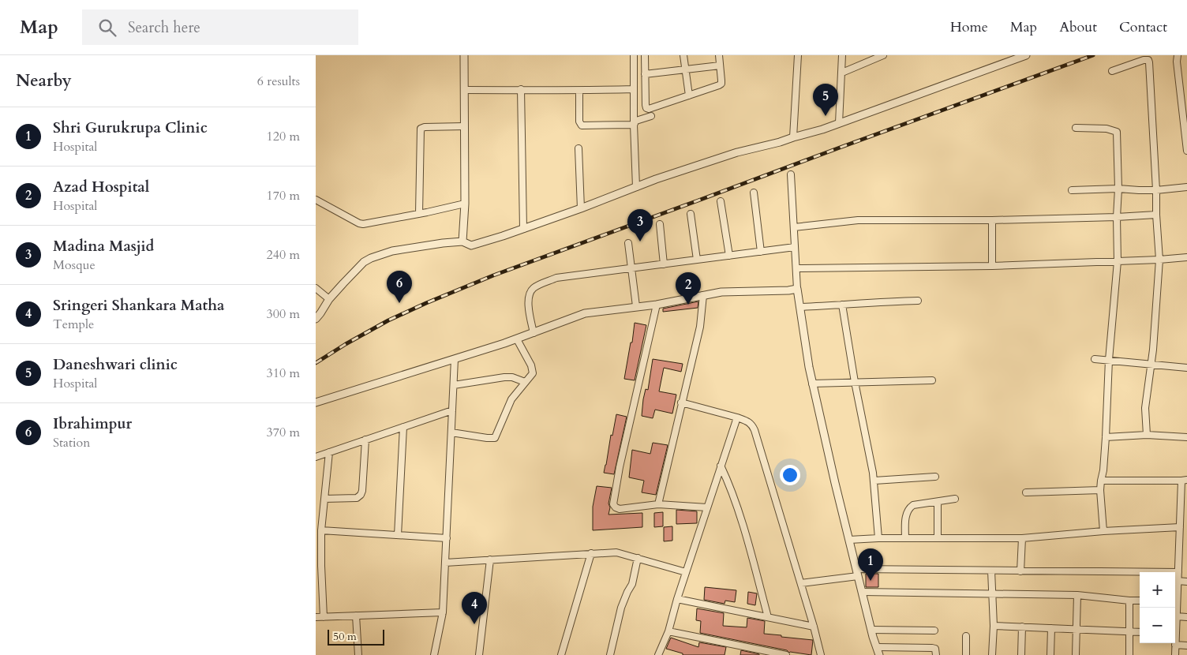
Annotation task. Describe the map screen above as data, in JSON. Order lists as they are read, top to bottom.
{
  "scale_bar": "50 m",
  "page": {
    "header": "Map",
    "search": "Search here",
    "nav": [
      "Home",
      "Map",
      "About",
      "Contact"
    ],
    "heading": ["Nearby", "6 results"],
    "pins": [
      "5",
      "3",
      "6",
      "2",
      "1",
      "4"
    ],
    "list": [
      {
        "mark": "1",
        "name": "Shri Gurukrupa Clinic",
        "note": "Hospital",
        "value": "120 m"
      },
      {
        "mark": "2",
        "name": "Azad Hospital",
        "note": "Hospital",
        "value": "170 m"
      },
      {
        "mark": "3",
        "name": "Madina Masjid",
        "note": "Mosque",
        "value": "240 m"
      },
      {
        "mark": "4",
        "name": "Sringeri Shankara Matha",
        "note": "Temple",
        "value": "300 m"
      },
      {
        "mark": "5",
        "name": "Daneshwari clinic",
        "note": "Hospital",
        "value": "310 m"
      },
      {
        "mark": "6",
        "name": "Ibrahimpur",
        "note": "Station",
        "value": "370 m"
      }
    ],
    "map_buttons": ["+", "−"],
    "scale": "50 m"
  }
}
